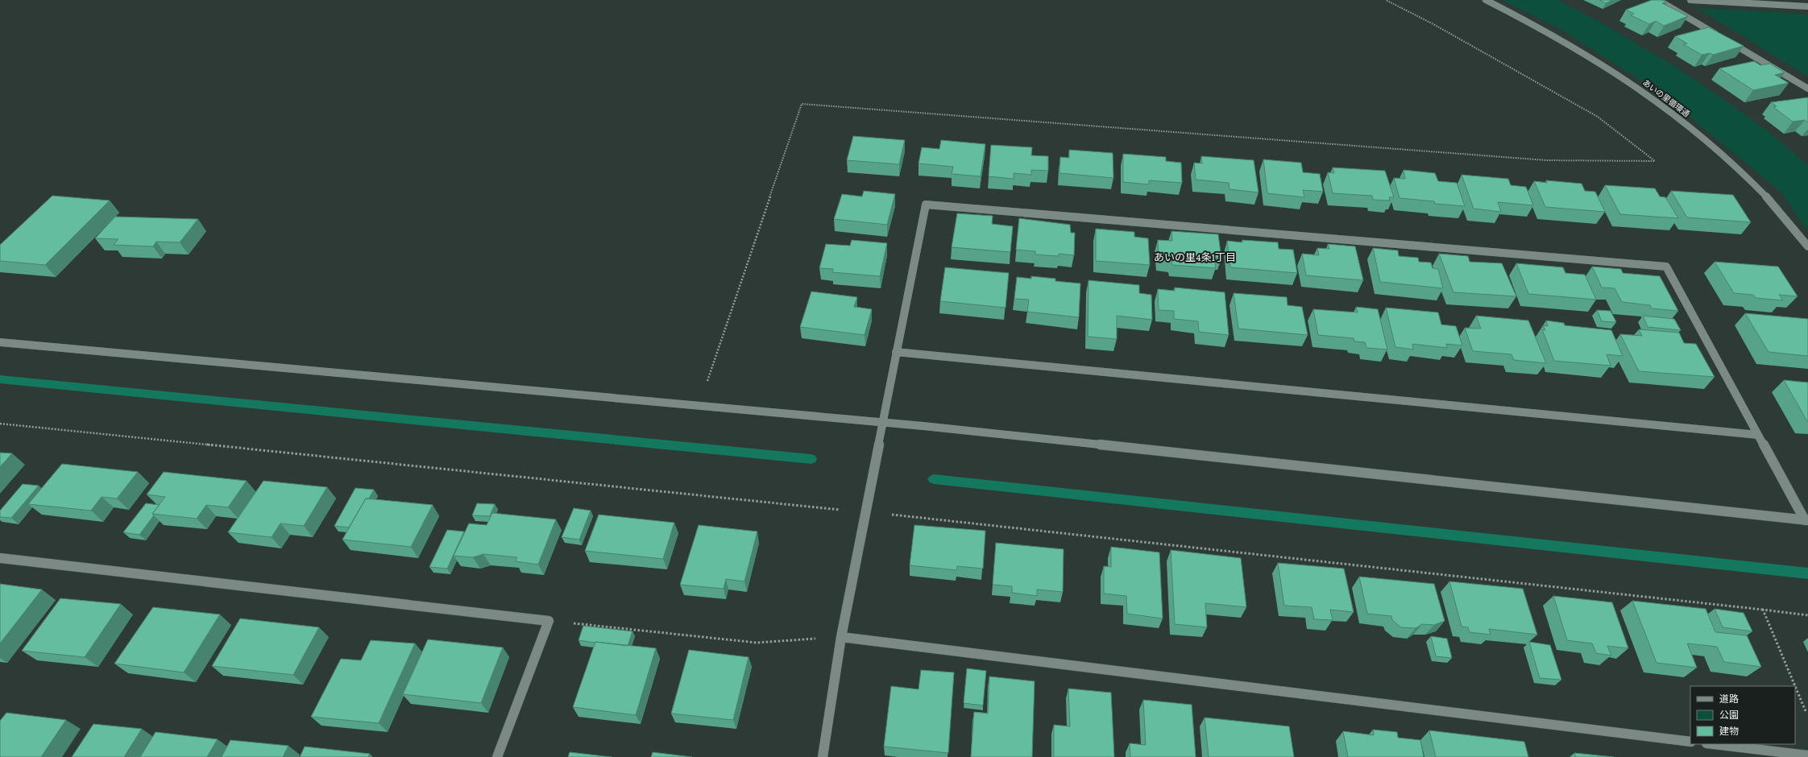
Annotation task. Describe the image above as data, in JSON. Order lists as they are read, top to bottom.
{
  "streets": {
    "street": ["あいの里循環通"]
  },
  "districts": ["あいの里4条1丁目"],
  "legend": ["道路", "公園", "建物"]
}
